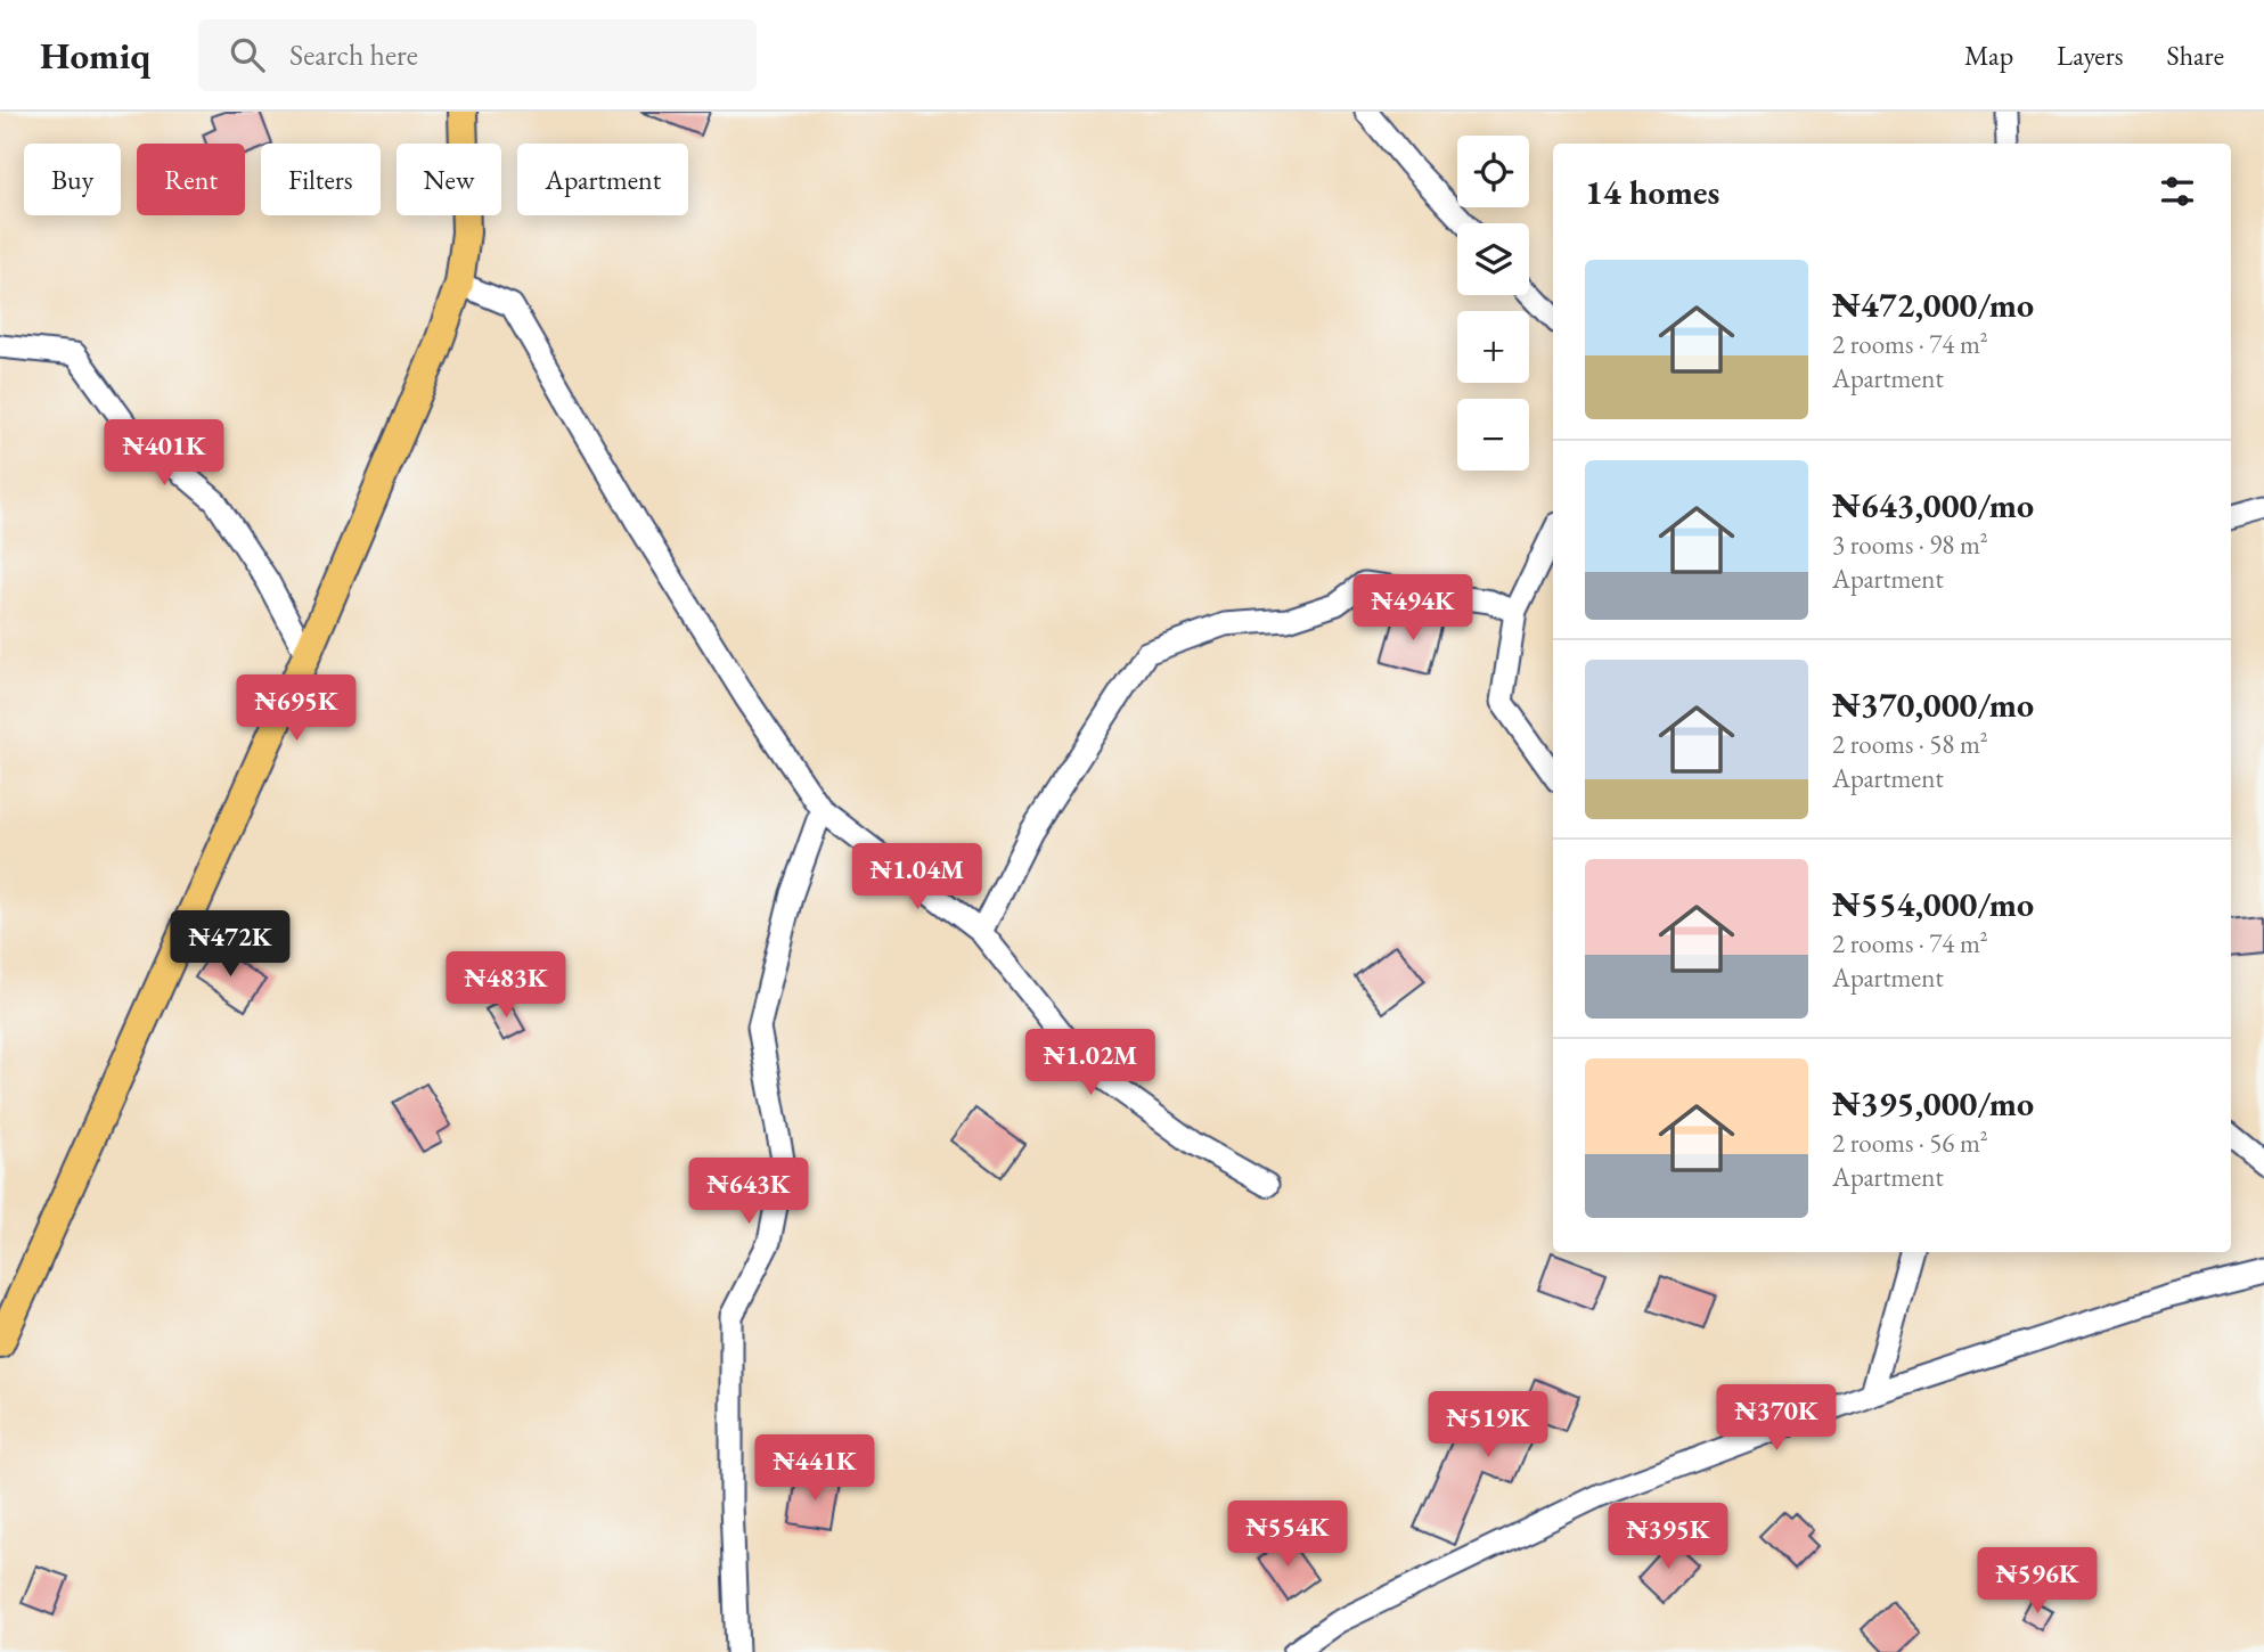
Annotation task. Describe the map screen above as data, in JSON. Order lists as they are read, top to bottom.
{
  "page": {
    "header": "Homiq",
    "search": "Search here",
    "nav": ["Map", "Layers", "Share"],
    "map_buttons": ["+", "−"],
    "chip": [
      "Buy",
      "Rent",
      "Filters",
      "New",
      "Apartment"
    ],
    "heading": "14 homes",
    "list": [
      {
        "name": "₦472,000/mo",
        "note": "2 rooms · 74 m² · Apartment"
      },
      {
        "name": "₦643,000/mo",
        "note": "3 rooms · 98 m² · Apartment"
      },
      {
        "name": "₦370,000/mo",
        "note": "2 rooms · 58 m² · Apartment"
      },
      {
        "name": "₦554,000/mo",
        "note": "2 rooms · 74 m² · Apartment"
      },
      {
        "name": "₦395,000/mo",
        "note": "2 rooms · 56 m² · Apartment"
      }
    ],
    "price": [
      "₦401K",
      "₦494K",
      "₦695K",
      "₦1.04M",
      "₦472K",
      "₦483K",
      "₦1.02M",
      "₦643K",
      "₦370K",
      "₦519K",
      "₦441K",
      "₦554K",
      "₦395K",
      "₦596K"
    ]
  }
}
